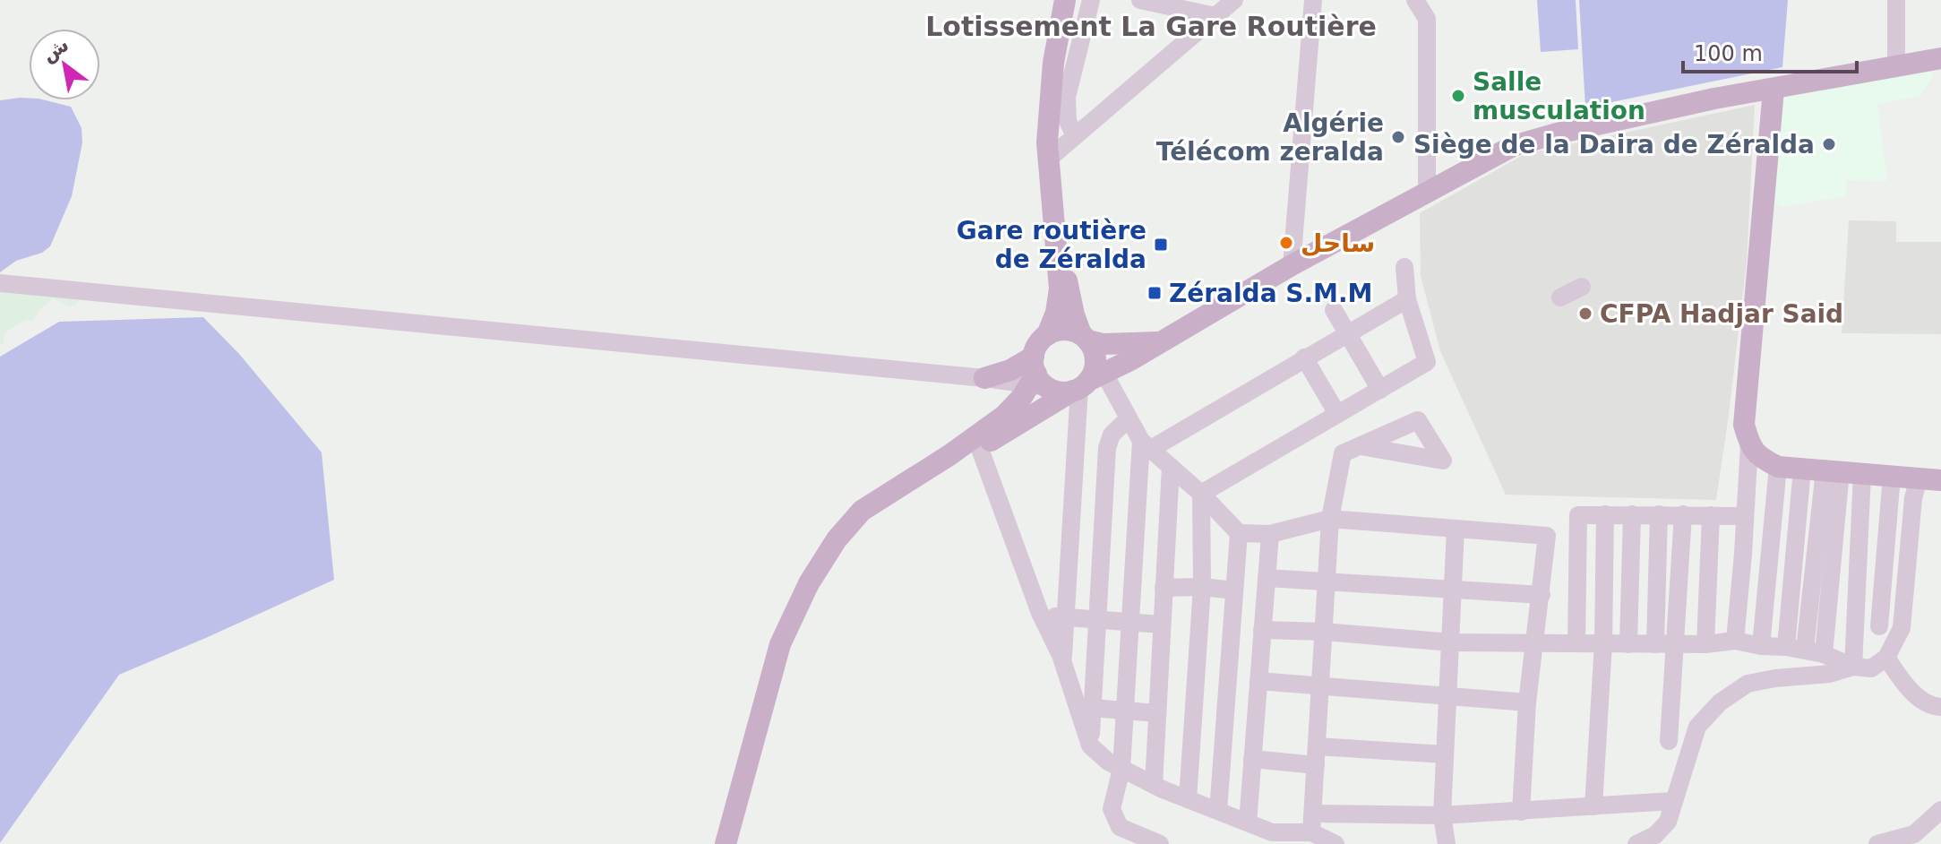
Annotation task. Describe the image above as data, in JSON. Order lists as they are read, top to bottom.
{
  "districts": ["Lotissement La Gare Routière"],
  "places": {
    "other": [
      "Salle musculation",
      "Algérie Télécom zeralda",
      "Siège de la Daira de Zéralda",
      "ساحل",
      "CFPA Hadjar Said"
    ],
    "transit": ["Gare routière de Zéralda", "Zéralda S.M.M"]
  },
  "scale_bar": "100 m",
  "north": "top left"
}
